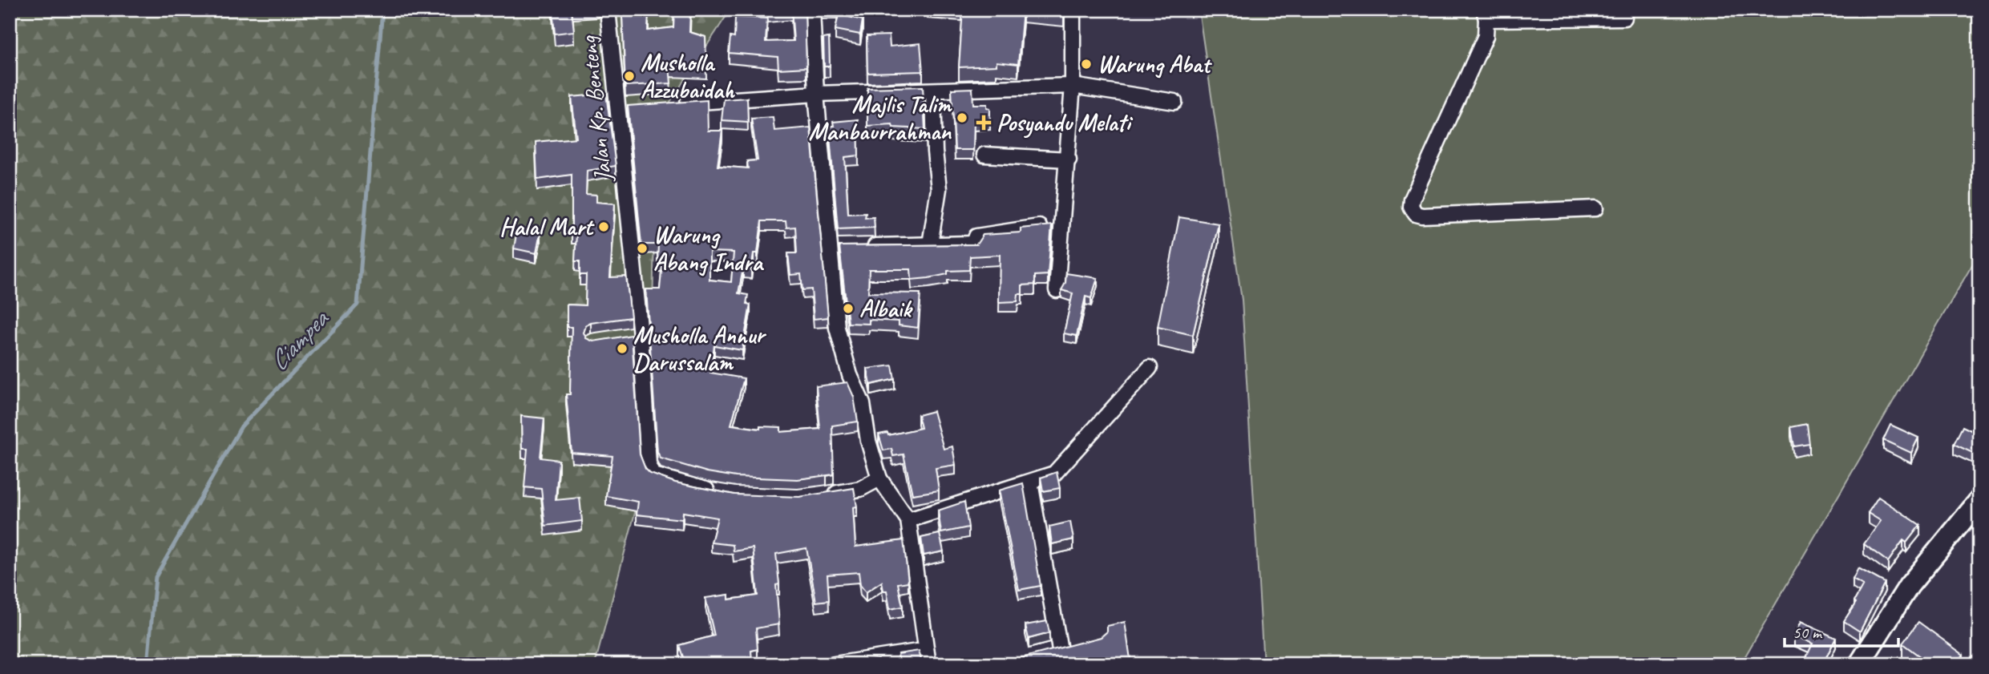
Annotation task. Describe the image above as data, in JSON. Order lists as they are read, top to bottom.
{
  "streets": {
    "street": ["Jalan Kp. Benteng"]
  },
  "water": ["Ciampea"],
  "places": {
    "other": [
      "Warung Abat",
      "Musholla Azzubaidah",
      "Majlis Talim Manbaurrahman",
      "Halal Mart",
      "Warung Abang Indra",
      "Albaik",
      "Musholla Annur Darussalam"
    ],
    "health": ["Posyandu Melati"]
  },
  "scale_bar": "50 m"
}
